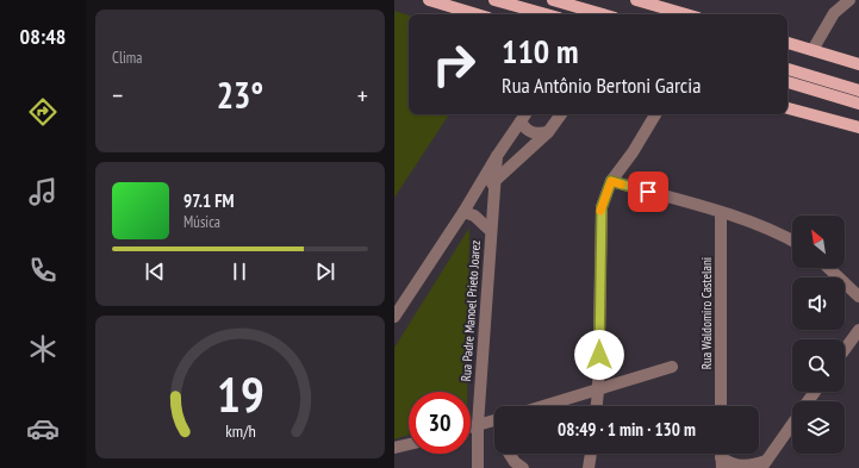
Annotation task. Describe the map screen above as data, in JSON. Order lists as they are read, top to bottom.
{
  "streets": {
    "street": ["Rua Padre Manoel Prieto Joarez", "Rua Waldomiro Castelani"]
  },
  "north": "top left",
  "page": {
    "tabs": "08:48",
    "tile": "Clima",
    "turn": ["110 m", "Rua Antônio Bertoni Garcia"],
    "heat": ["−", "23°", "+"],
    "song": ["97.1 FM", "Música"],
    "limit": "30",
    "trip": "08:49 · 1 min · 130 m",
    "gauge": ["19", "km/h"]
  }
}
